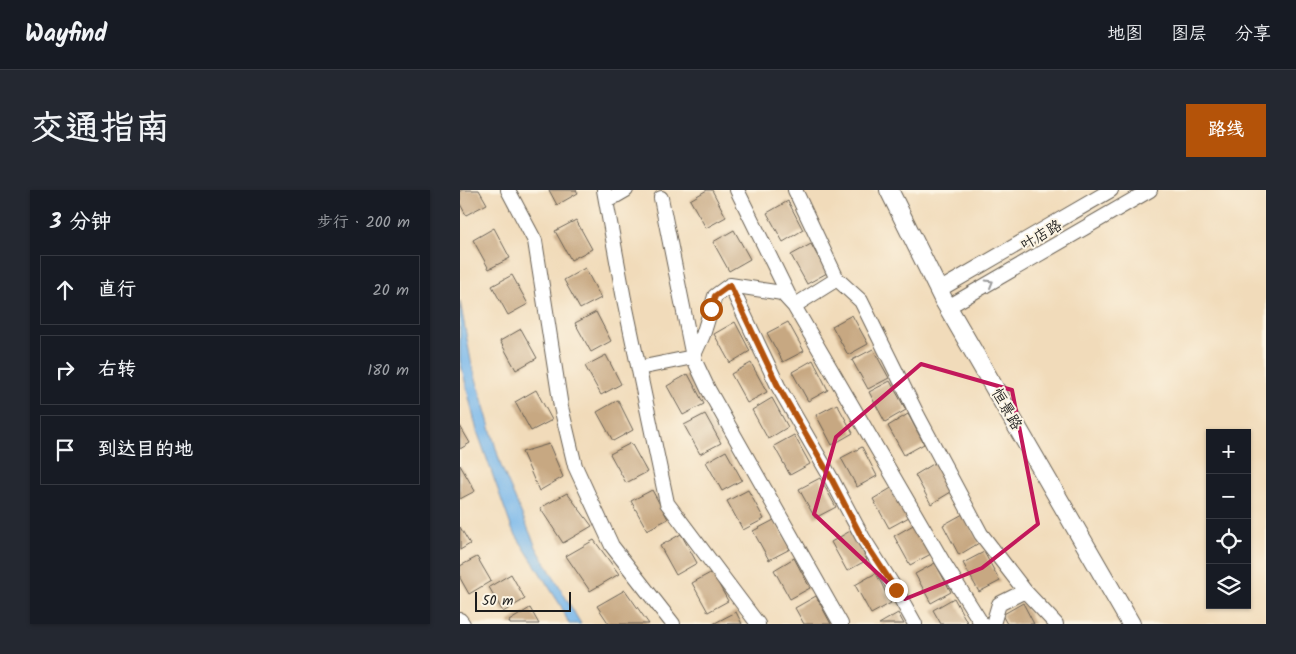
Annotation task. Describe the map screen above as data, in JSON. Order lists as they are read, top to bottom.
{
  "streets": {
    "street": ["叶店路", "恒景路"]
  },
  "crossings": [
    ["叶店路", "恒景路"]
  ],
  "scale_bar": "50 m",
  "page": {
    "header": "Wayfind",
    "nav": ["地图", "图层", "分享"],
    "title": "交通指南",
    "buttons": "路线",
    "heading": ["3 分钟", "步行 · 200 m"],
    "list": [
      ["直行", "20 m"],
      ["右转", "180 m"],
      "到达目的地"
    ],
    "map_buttons": ["+", "−"],
    "scale": "50 m"
  }
}
